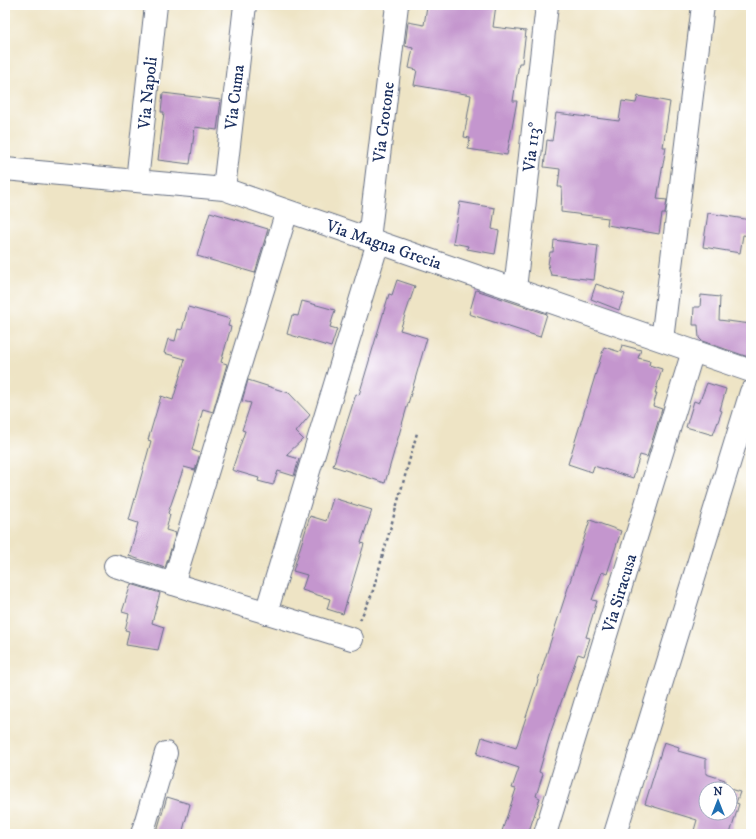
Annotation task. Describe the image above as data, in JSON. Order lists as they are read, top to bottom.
{
  "streets": {
    "street": [
      "Via Napoli",
      "Via Cuma",
      "Via Crotone",
      "Via 113°",
      "Via Magna Grecia",
      "Via Siracusa"
    ]
  },
  "crossings": [
    ["Via Napoli", "Via Magna Grecia"],
    ["Via Cuma", "Via Magna Grecia"],
    ["Via Crotone", "Via Magna Grecia"],
    ["Via 113°", "Via Magna Grecia"],
    ["Via Magna Grecia", "Via Siracusa"]
  ],
  "north": "top"
}
